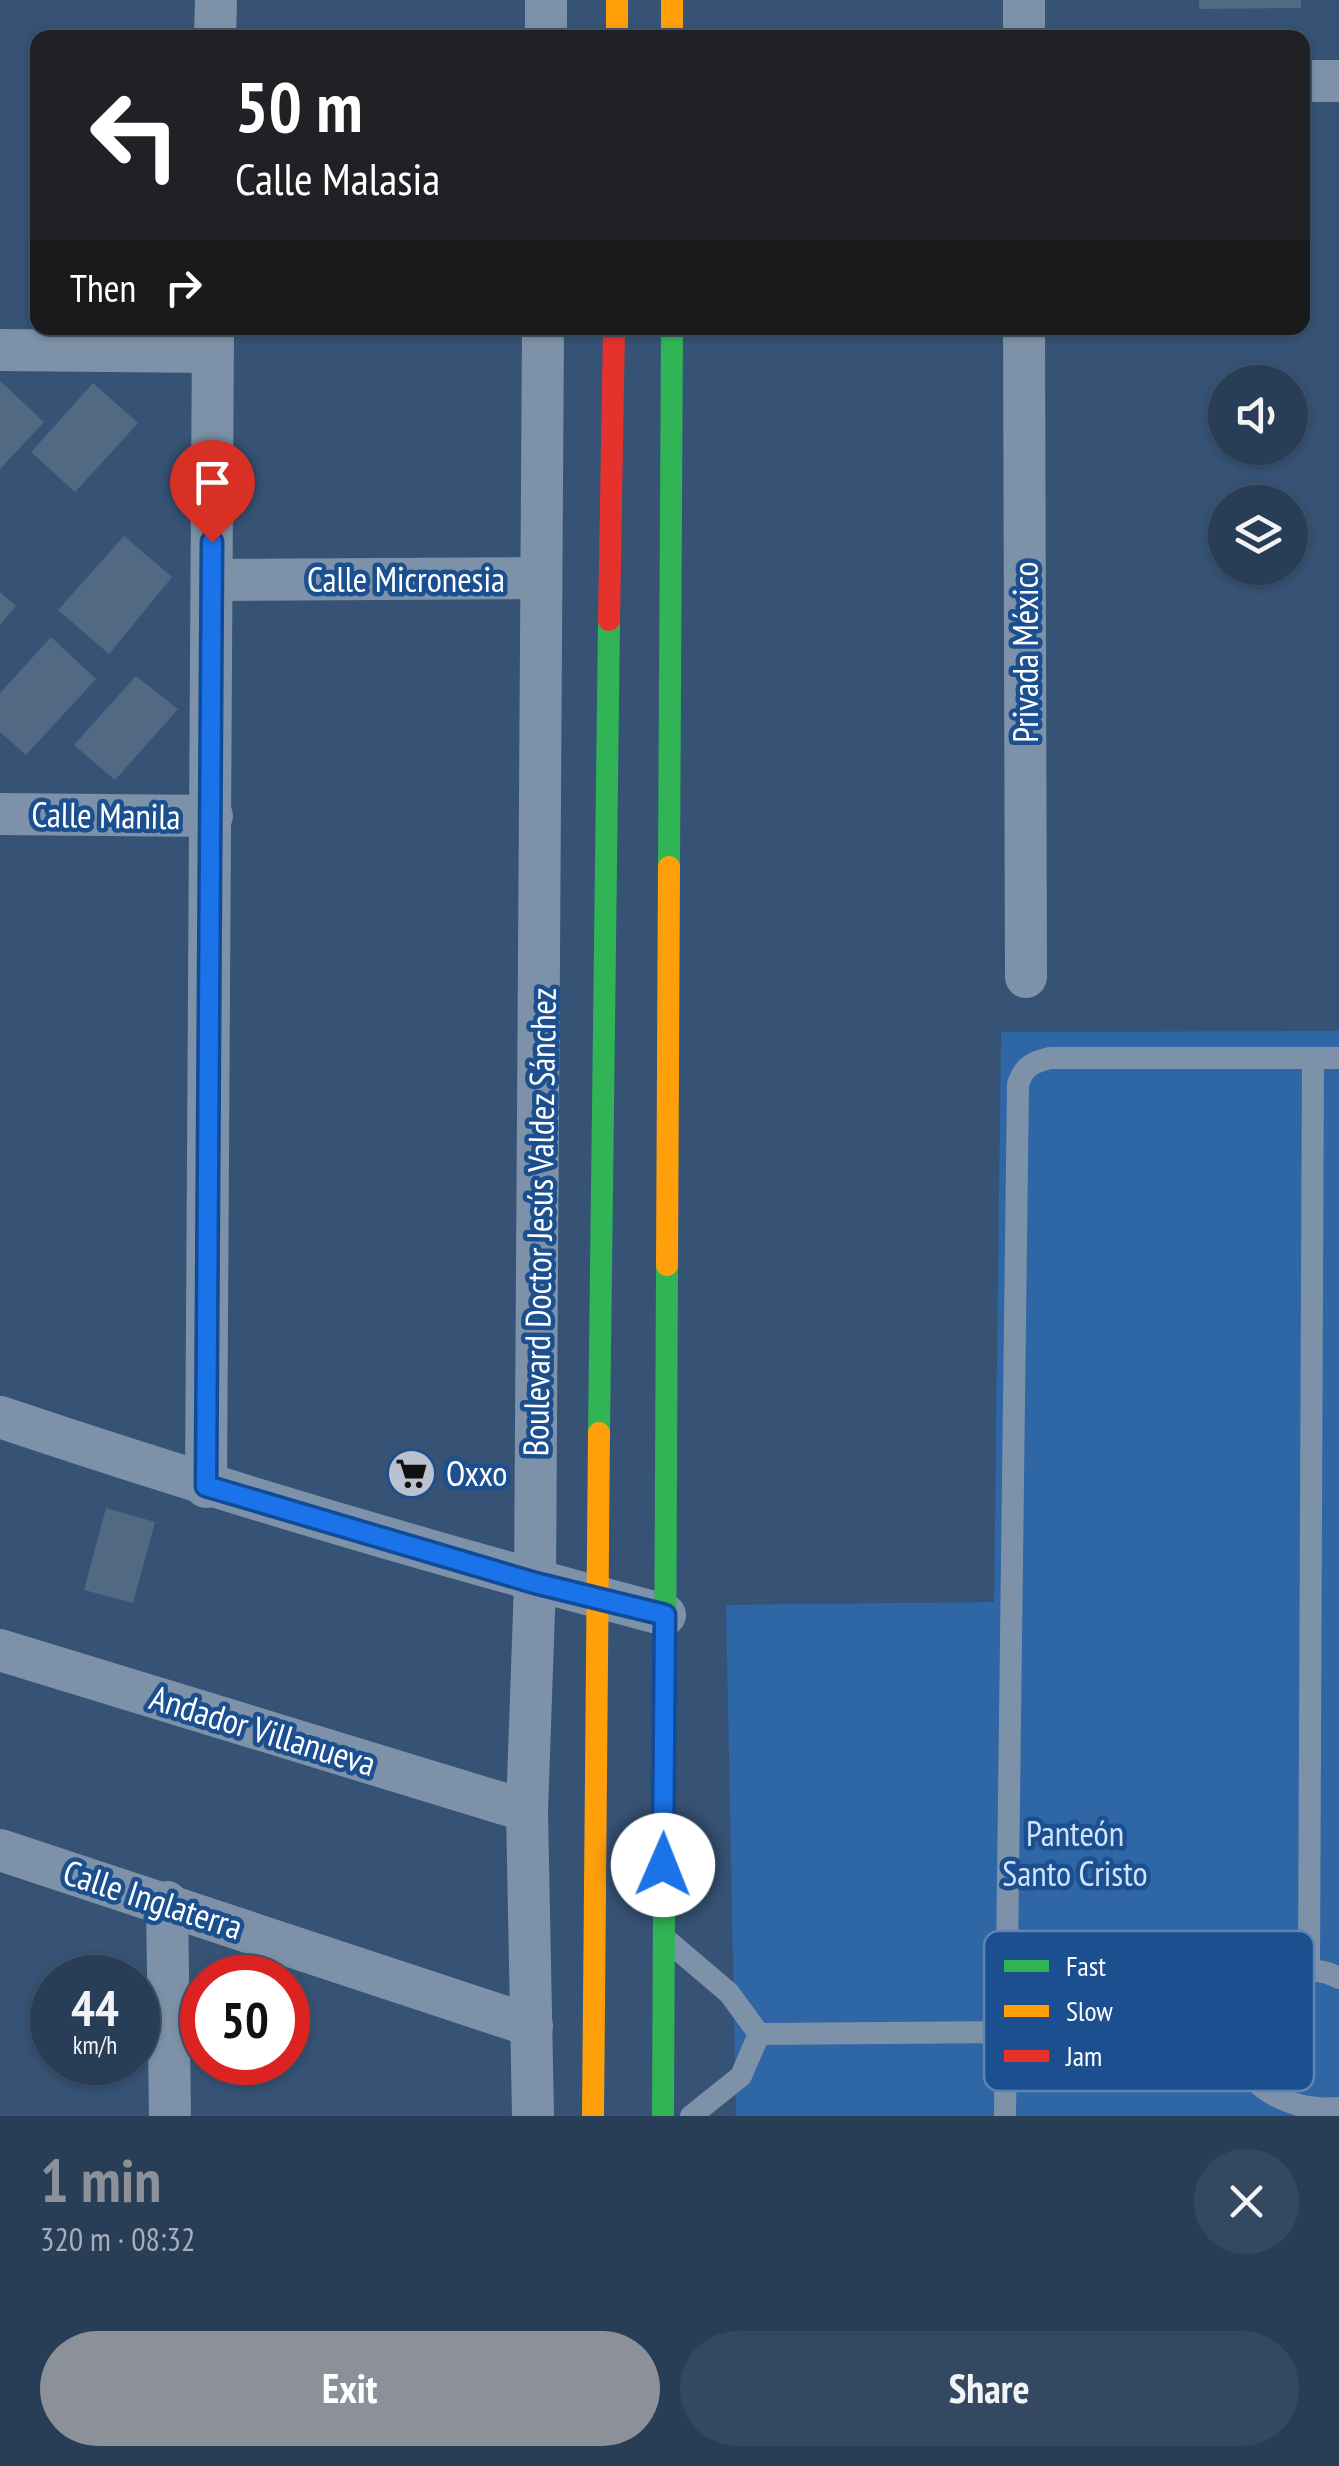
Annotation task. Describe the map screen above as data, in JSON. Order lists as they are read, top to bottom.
{
  "streets": {
    "main road": ["Boulevard Doctor Jesús Valdez Sánchez"],
    "street": [
      "Calle Micronesia",
      "Privada México",
      "Calle Manila",
      "Andador Villanueva",
      "Calle Inglaterra"
    ]
  },
  "crossings": [
    ["Calle Micronesia", "Boulevard Doctor Jesús Valdez Sánchez"],
    ["Boulevard Doctor Jesús Valdez Sánchez", "Andador Villanueva"],
    ["Boulevard Doctor Jesús Valdez Sánchez", "Calle Inglaterra"]
  ],
  "parks": ["Panteón Santo Cristo"],
  "places": {
    "supermarket": ["Oxxo"]
  },
  "legend": ["Fast", "Slow", "Jam"],
  "page": {
    "turn": ["50 m", "Calle Malasia"],
    "then": "Then",
    "speed": "44 km/h",
    "limit": "50",
    "heading": ["1 min", "320 m · 08:32"],
    "buttons": ["Exit", "Share"]
  }
}
